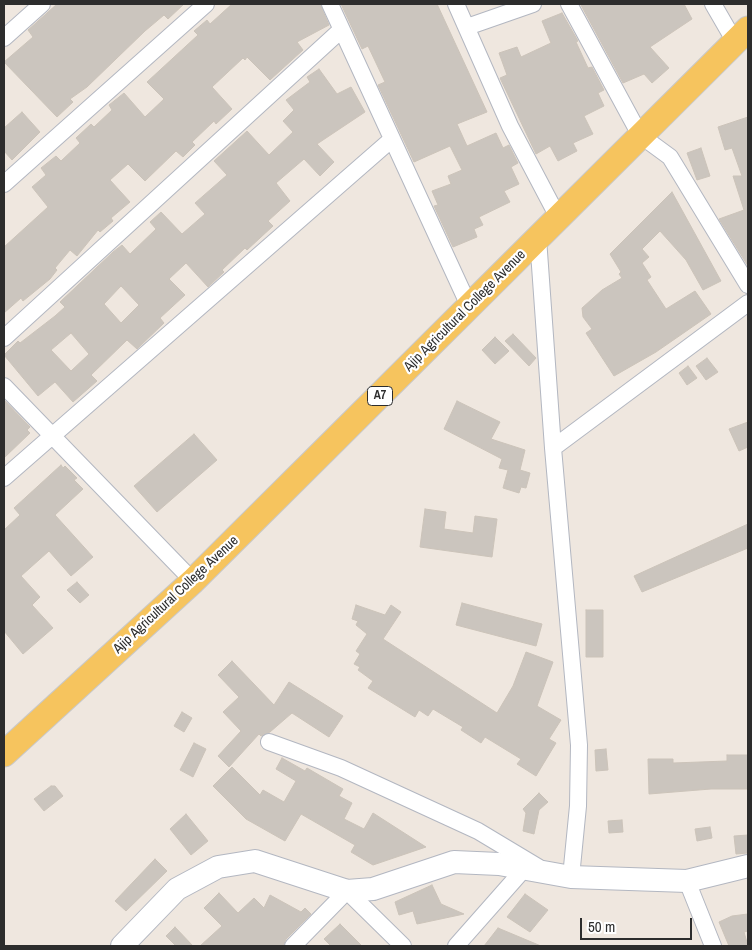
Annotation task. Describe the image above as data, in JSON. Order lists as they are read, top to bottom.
{
  "streets": {
    "main road": ["Ajip Agricultural College Avenue", "A7"]
  },
  "scale_bar": "50 m"
}
